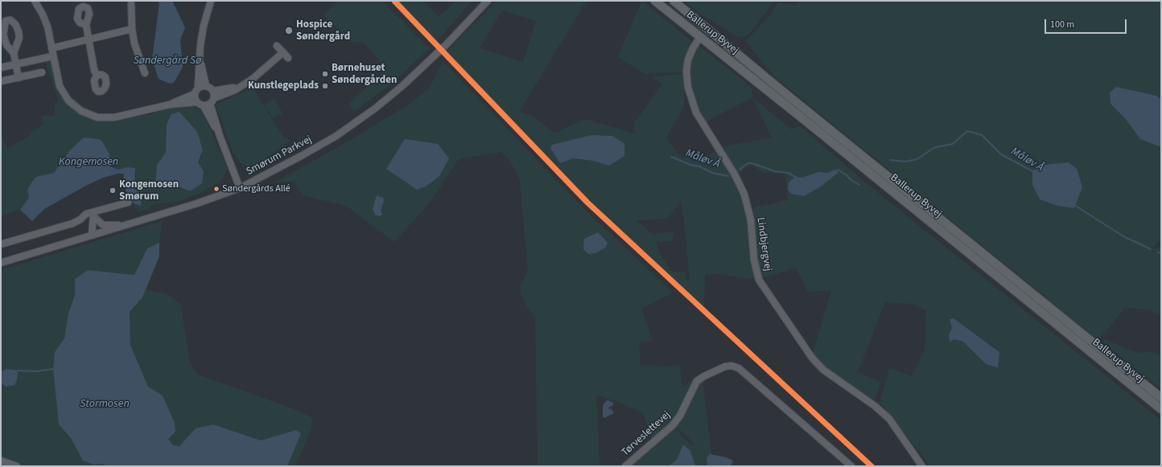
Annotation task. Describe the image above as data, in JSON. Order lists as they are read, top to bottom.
{
  "streets": {
    "main road": ["Ballerup Byvej"],
    "street": ["Smørum Parkvej", "Lindbjergvej", "Tørveslettevej"]
  },
  "crossings": [
    ["Ballerup Byvej", "Lindbjergvej"]
  ],
  "water": [
    "Søndergård Sø",
    "Måløv Å",
    "Kongemosen",
    "Stormosen"
  ],
  "places": [
    "Hospice Søndergård",
    "Børnehuset Søndergården",
    "Kunstlegeplads",
    "Søndergårds Allé",
    "Kongemosen Smørum"
  ],
  "scale_bar": "100 m"
}
